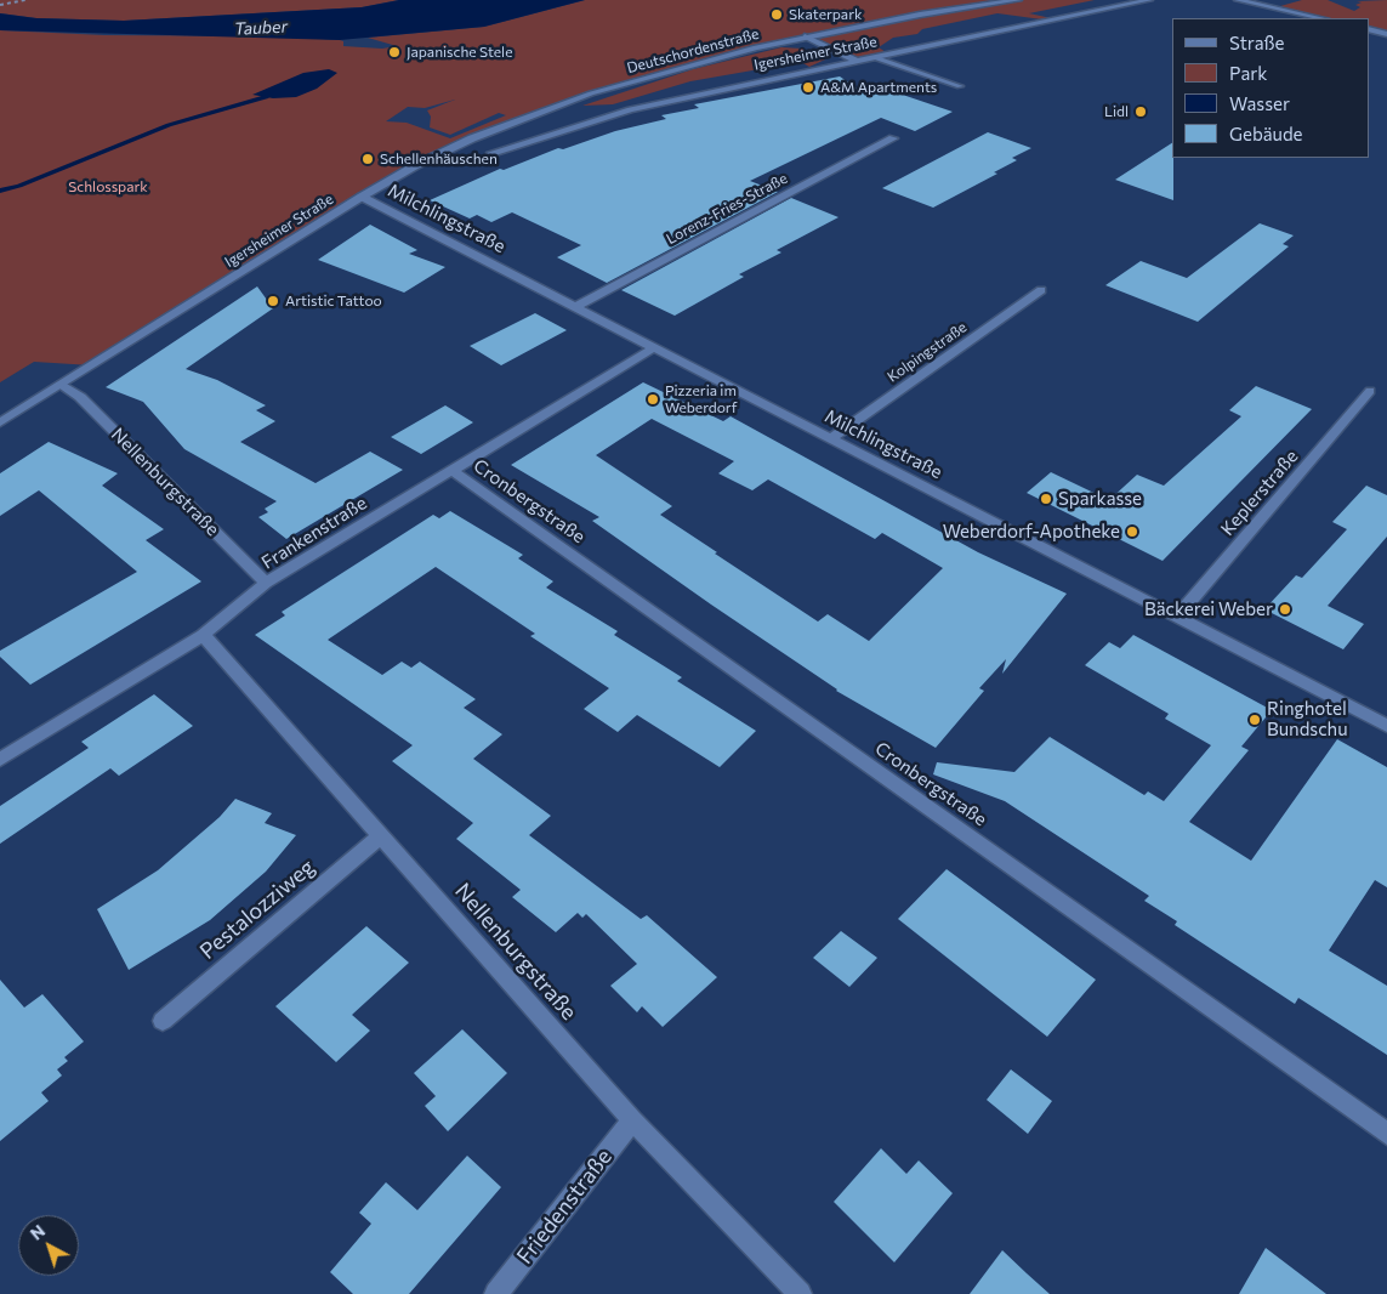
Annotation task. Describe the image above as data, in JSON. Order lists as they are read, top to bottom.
{
  "streets": {
    "street": [
      "Deutschordenstraße",
      "Igersheimer Straße",
      "Lorenz-Fries-Straße",
      "Milchlingstraße",
      "Kolpingstraße",
      "Nellenburgstraße",
      "Keplerstraße",
      "Cronbergstraße",
      "Frankenstraße",
      "Pestalozziweg",
      "Friedenstraße"
    ]
  },
  "crossings": [
    ["Deutschordenstraße", "Igersheimer Straße"],
    ["Igersheimer Straße", "Milchlingstraße"],
    ["Igersheimer Straße", "Nellenburgstraße"],
    ["Lorenz-Fries-Straße", "Milchlingstraße"],
    ["Milchlingstraße", "Kolpingstraße"],
    ["Milchlingstraße", "Keplerstraße"],
    ["Milchlingstraße", "Frankenstraße"],
    ["Nellenburgstraße", "Frankenstraße"],
    ["Nellenburgstraße", "Pestalozziweg"],
    ["Nellenburgstraße", "Friedenstraße"],
    ["Cronbergstraße", "Frankenstraße"]
  ],
  "water": ["Tauber"],
  "parks": ["Schlosspark"],
  "places": [
    "Skaterpark",
    "Japanische Stele",
    "A&M Apartments",
    "Lidl",
    "Schellenhäuschen",
    "Artistic Tattoo",
    "Pizzeria im Weberdorf",
    "Sparkasse",
    "Weberdorf-Apotheke",
    "Bäckerei Weber",
    "Ringhotel Bundschu"
  ],
  "legend": [
    "Straße",
    "Park",
    "Wasser",
    "Gebäude"
  ],
  "north": "top left"
}
